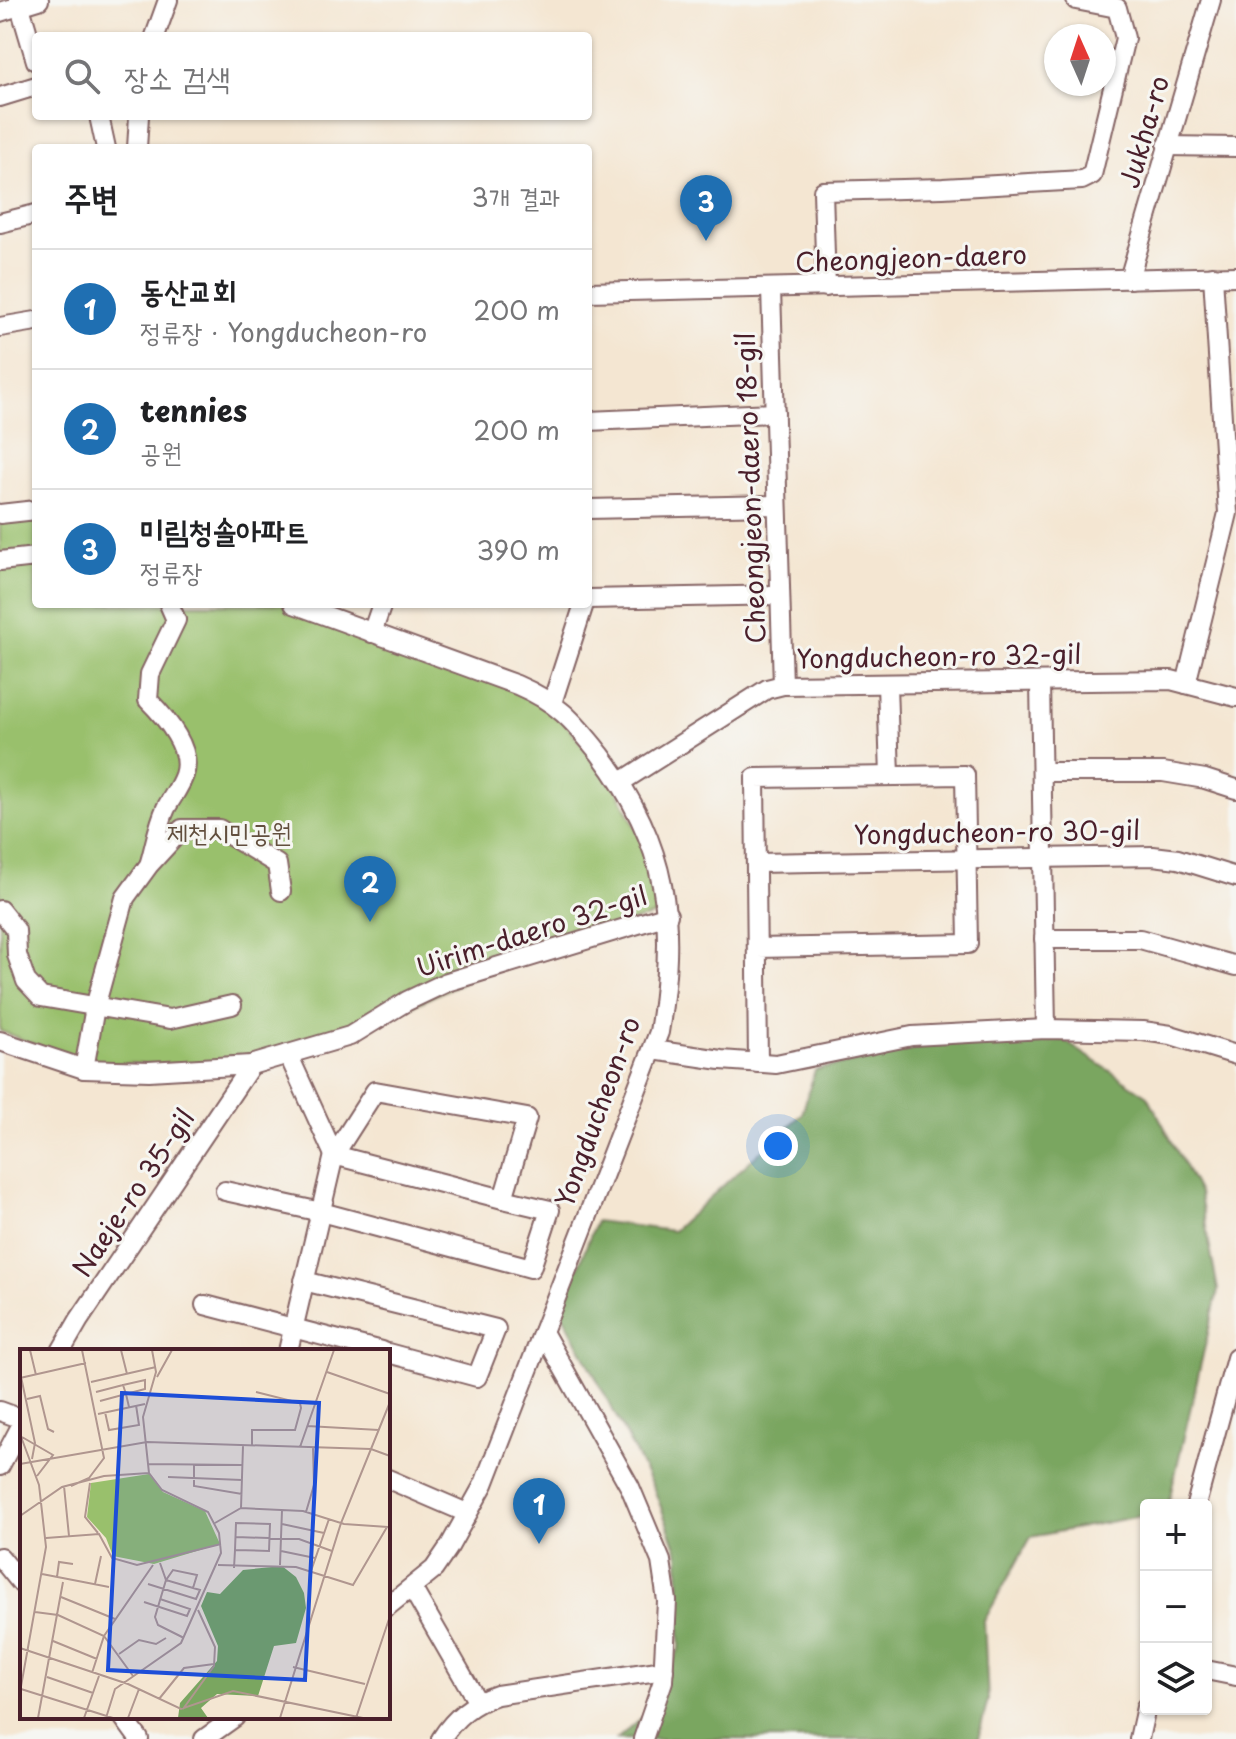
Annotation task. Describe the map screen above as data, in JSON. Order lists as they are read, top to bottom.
{
  "streets": {
    "street": [
      "Jukha-ro",
      "Cheongjeon-daero",
      "Cheongjeon-daero 18-gil",
      "Yongducheon-ro 32-gil",
      "Yongducheon-ro 30-gil",
      "Uirim-daero 32-gil",
      "Yongducheon-ro",
      "Naeje-ro 35-gil"
    ]
  },
  "crossings": [
    ["Jukha-ro", "Cheongjeon-daero"],
    ["Cheongjeon-daero", "Cheongjeon-daero 18-gil"],
    ["Cheongjeon-daero 18-gil", "Yongducheon-ro 32-gil"],
    ["Yongducheon-ro 32-gil", "Yongducheon-ro"],
    ["Uirim-daero 32-gil", "Yongducheon-ro"],
    ["Uirim-daero 32-gil", "Naeje-ro 35-gil"]
  ],
  "parks": ["제천시민공원"],
  "north": "top",
  "page": {
    "search": "장소 검색",
    "heading": ["주변", "3개 결과"],
    "pins": ["3", "2", "1"],
    "list": [
      {
        "mark": "1",
        "name": "동산교회",
        "note": "정류장 · Yongducheon-ro",
        "value": "200 m"
      },
      {
        "mark": "2",
        "name": "tennies",
        "note": "공원",
        "value": "200 m"
      },
      {
        "mark": "3",
        "name": "미림청솔아파트",
        "note": "정류장",
        "value": "390 m"
      }
    ],
    "map_buttons": ["+", "−"]
  }
}
